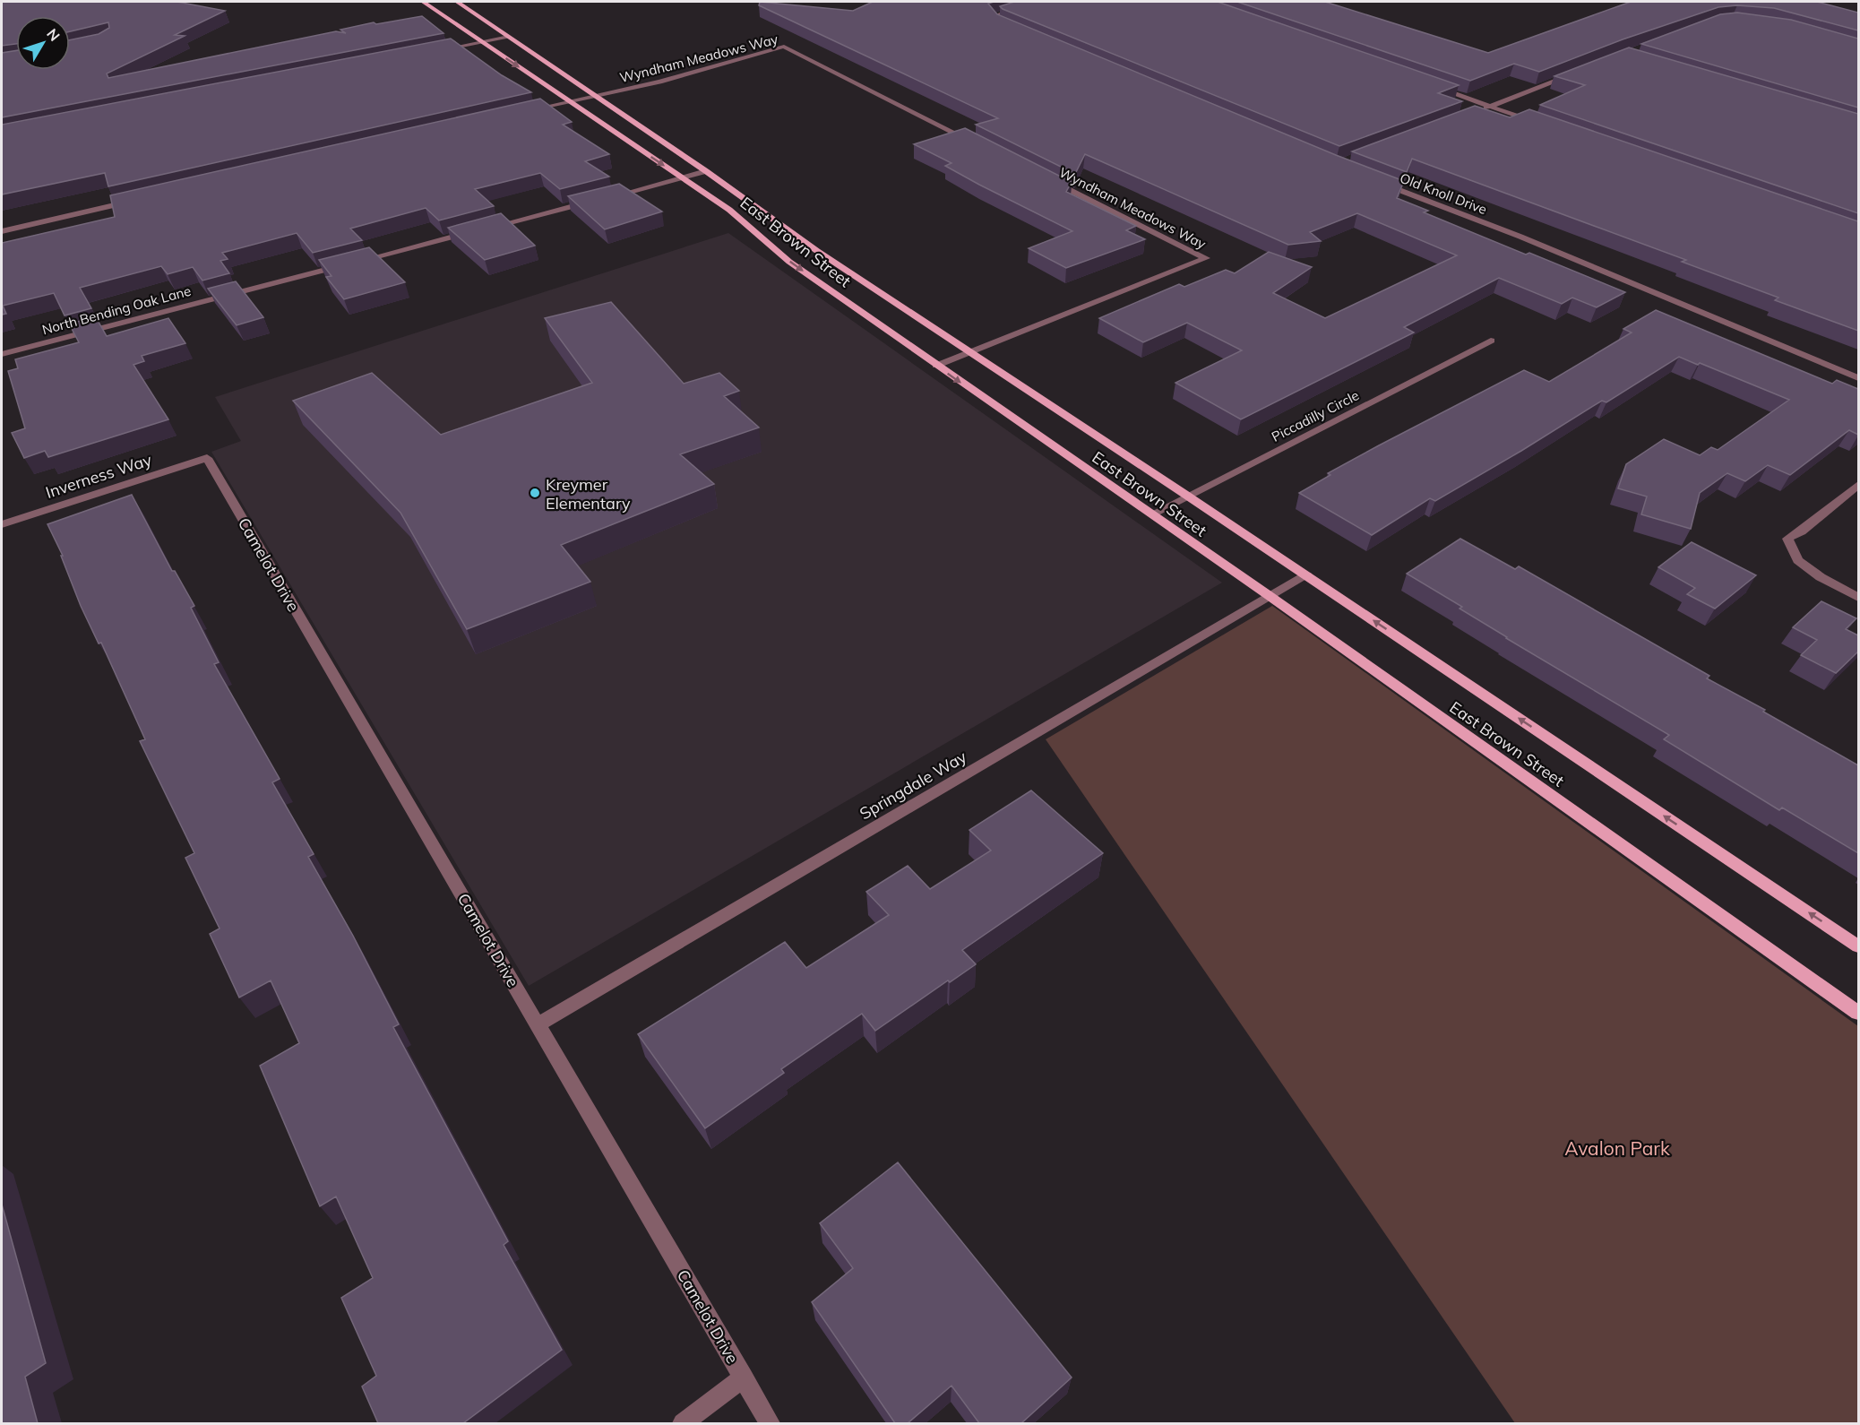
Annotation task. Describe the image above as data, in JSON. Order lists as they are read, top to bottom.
{
  "streets": {
    "main road": ["East Brown Street"],
    "street": [
      "Wyndham Meadows Way",
      "Old Knoll Drive",
      "North Bending Oak Lane",
      "Piccadilly Circle",
      "Inverness Way",
      "Camelot Drive",
      "Springdale Way"
    ]
  },
  "crossings": [
    ["Wyndham Meadows Way", "East Brown Street"],
    ["East Brown Street", "Piccadilly Circle"],
    ["East Brown Street", "Springdale Way"],
    ["Inverness Way", "Camelot Drive"],
    ["Camelot Drive", "Springdale Way"]
  ],
  "parks": ["Avalon Park"],
  "places": ["Kreymer Elementary"],
  "north": "top right"
}
